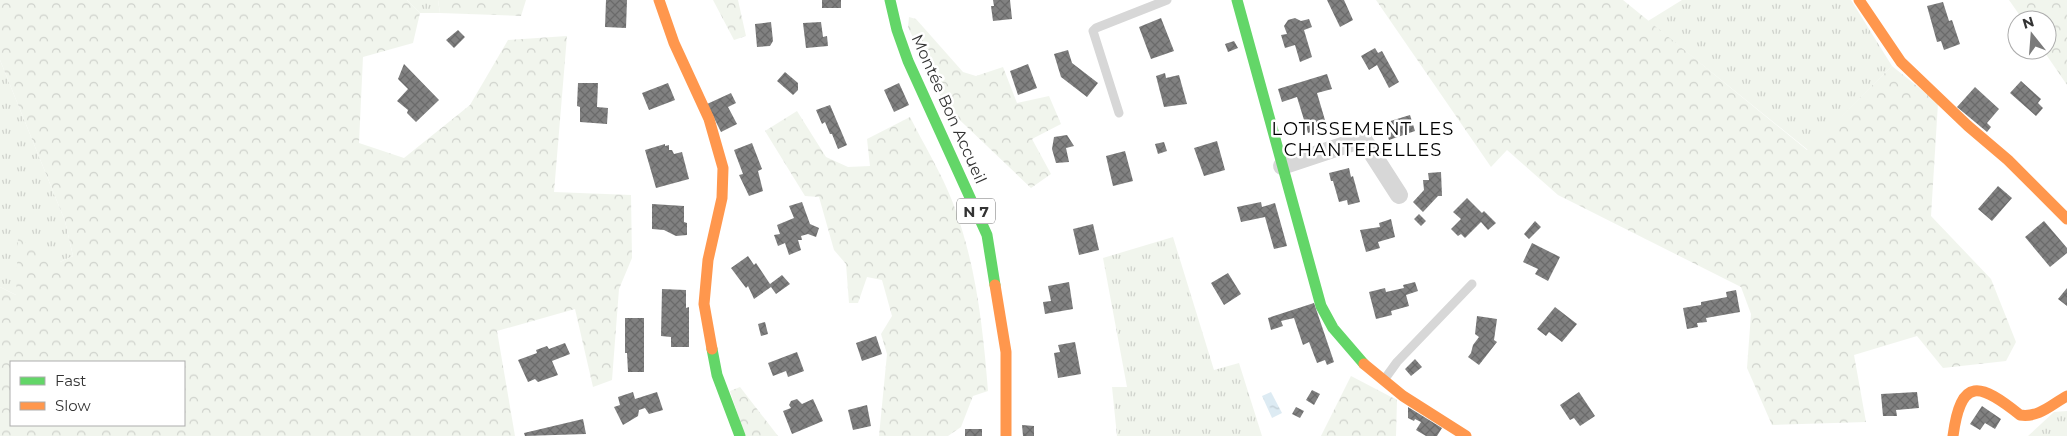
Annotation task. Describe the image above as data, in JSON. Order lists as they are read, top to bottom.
{
  "streets": {
    "street": ["Montée Bon Accueil", "N 7"]
  },
  "districts": ["LOTISSEMENT LES CHANTERELLES"],
  "legend": ["Fast", "Slow"],
  "north": "top"
}
